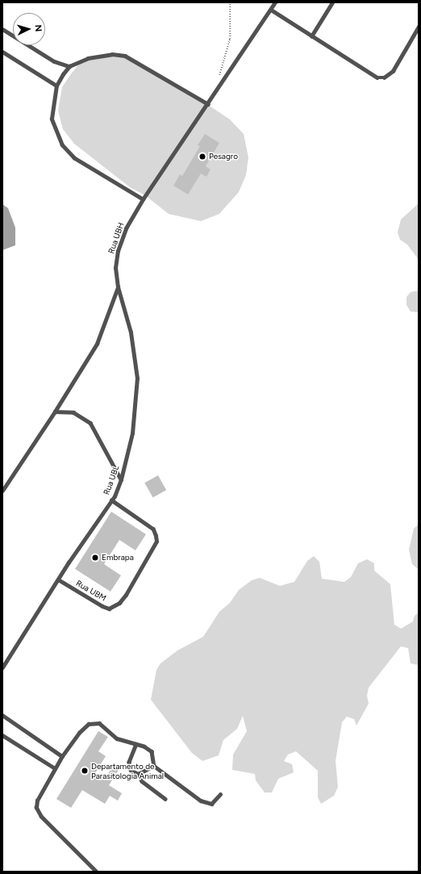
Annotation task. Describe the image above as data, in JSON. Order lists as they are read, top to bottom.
{
  "streets": {
    "lane": ["Rua UBH", "Rua UBL", "Rua UBM"]
  },
  "crossings": [
    ["Rua UBH", "Rua UBL"],
    ["Rua UBL", "Rua UBM"]
  ],
  "places": ["Pesagro", "Embrapa", "Departamento de Parasitologia Animal"],
  "north": "right"
}
